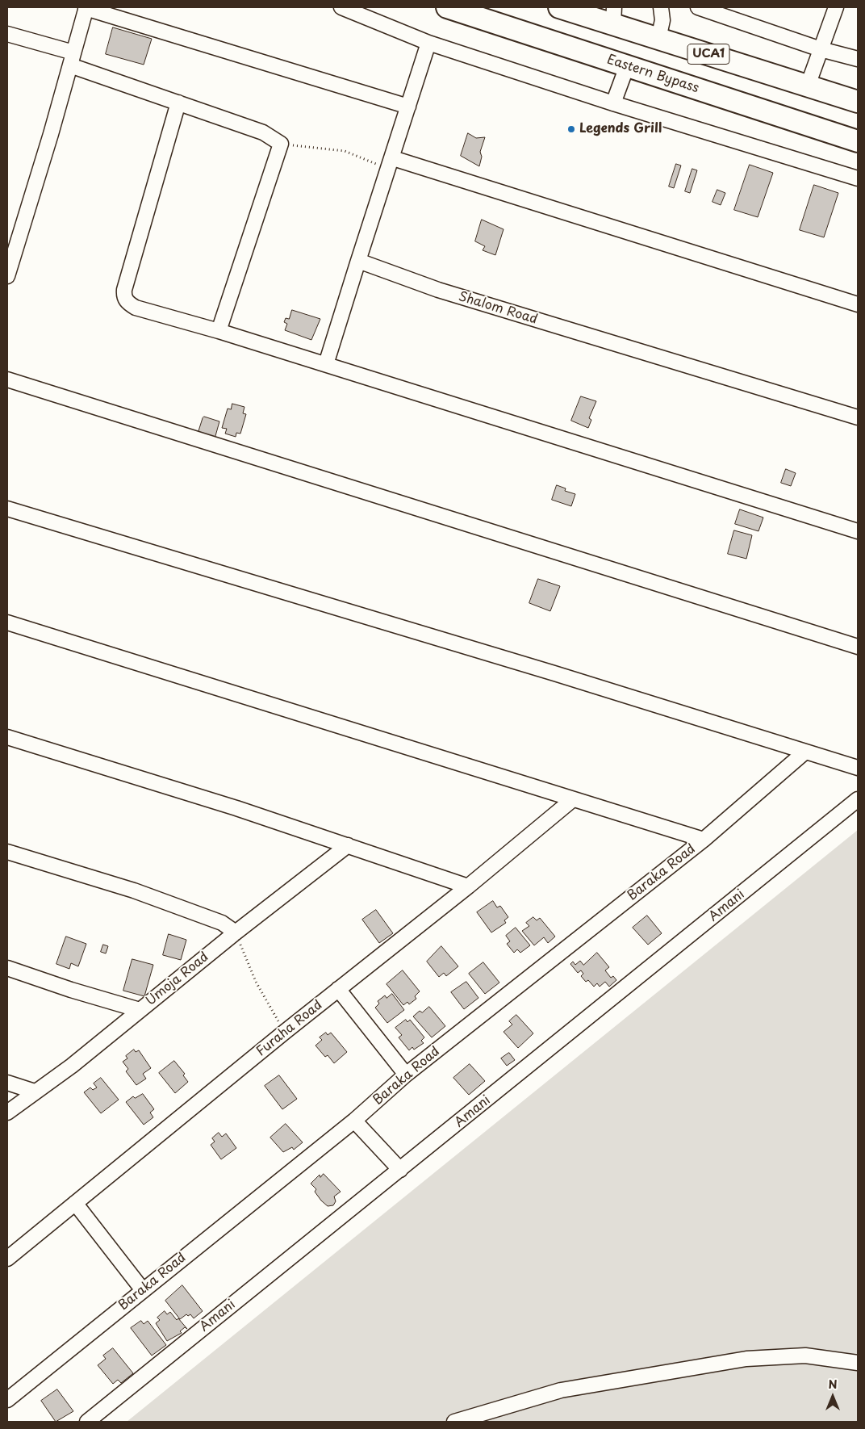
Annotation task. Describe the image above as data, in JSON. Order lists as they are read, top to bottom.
{
  "streets": {
    "main road": ["UCA1", "Eastern Bypass"],
    "street": [
      "Shalom Road",
      "Baraka Road",
      "Amani",
      "Umoja Road",
      "Furaha Road"
    ]
  },
  "places": ["Legends Grill"],
  "north": "top"
}
